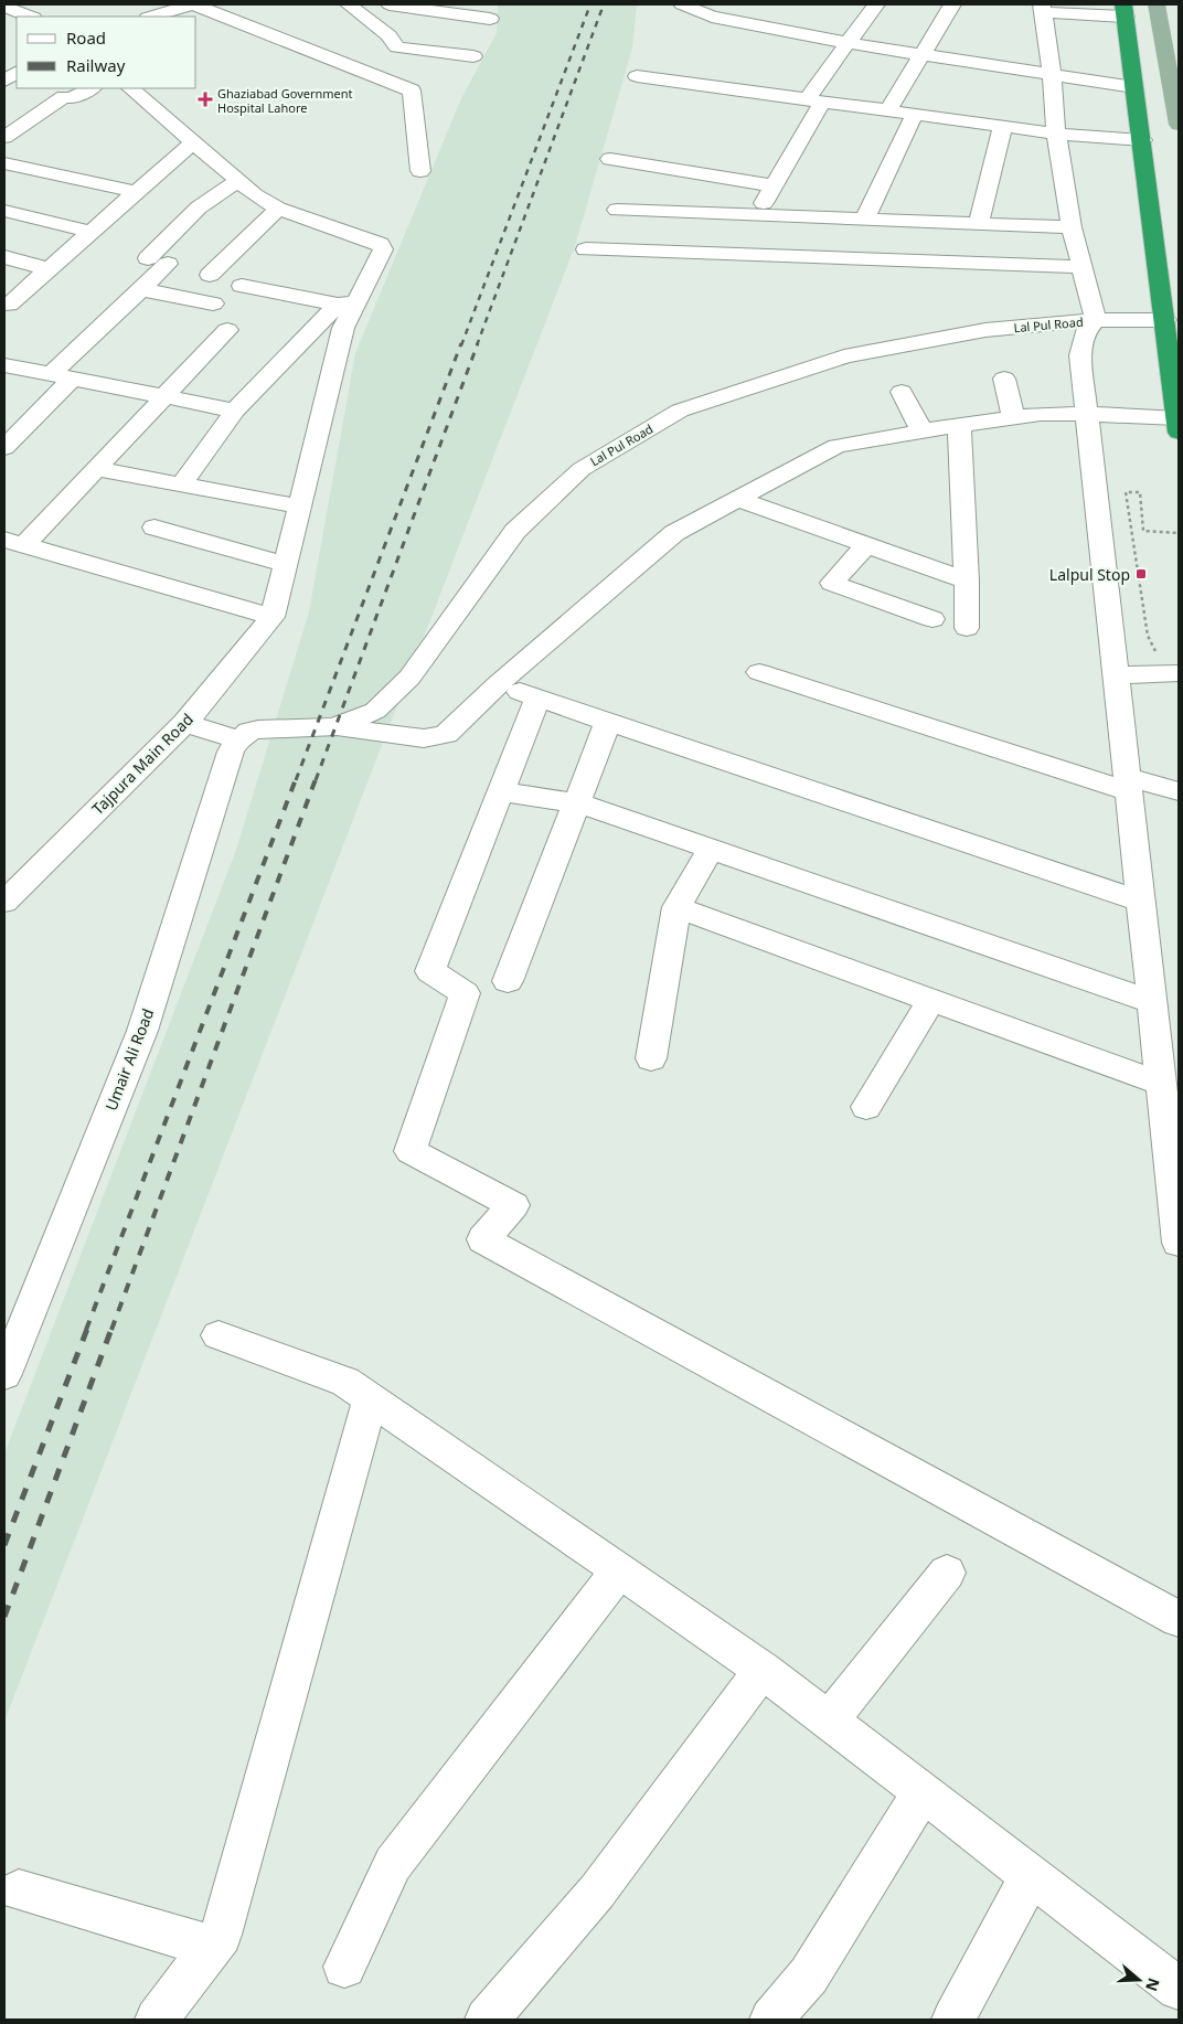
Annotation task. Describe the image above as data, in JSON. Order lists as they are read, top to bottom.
{
  "streets": {
    "street": ["Lal Pul Road", "Tajpura Main Road", "Umair Ali Road"]
  },
  "crossings": [
    ["Lal Pul Road", "Umair Ali Road"]
  ],
  "places": {
    "health": ["Ghaziabad Government Hospital Lahore"],
    "transit": ["Lalpul Stop"]
  },
  "legend": ["Road", "Railway"],
  "north": "right"
}
